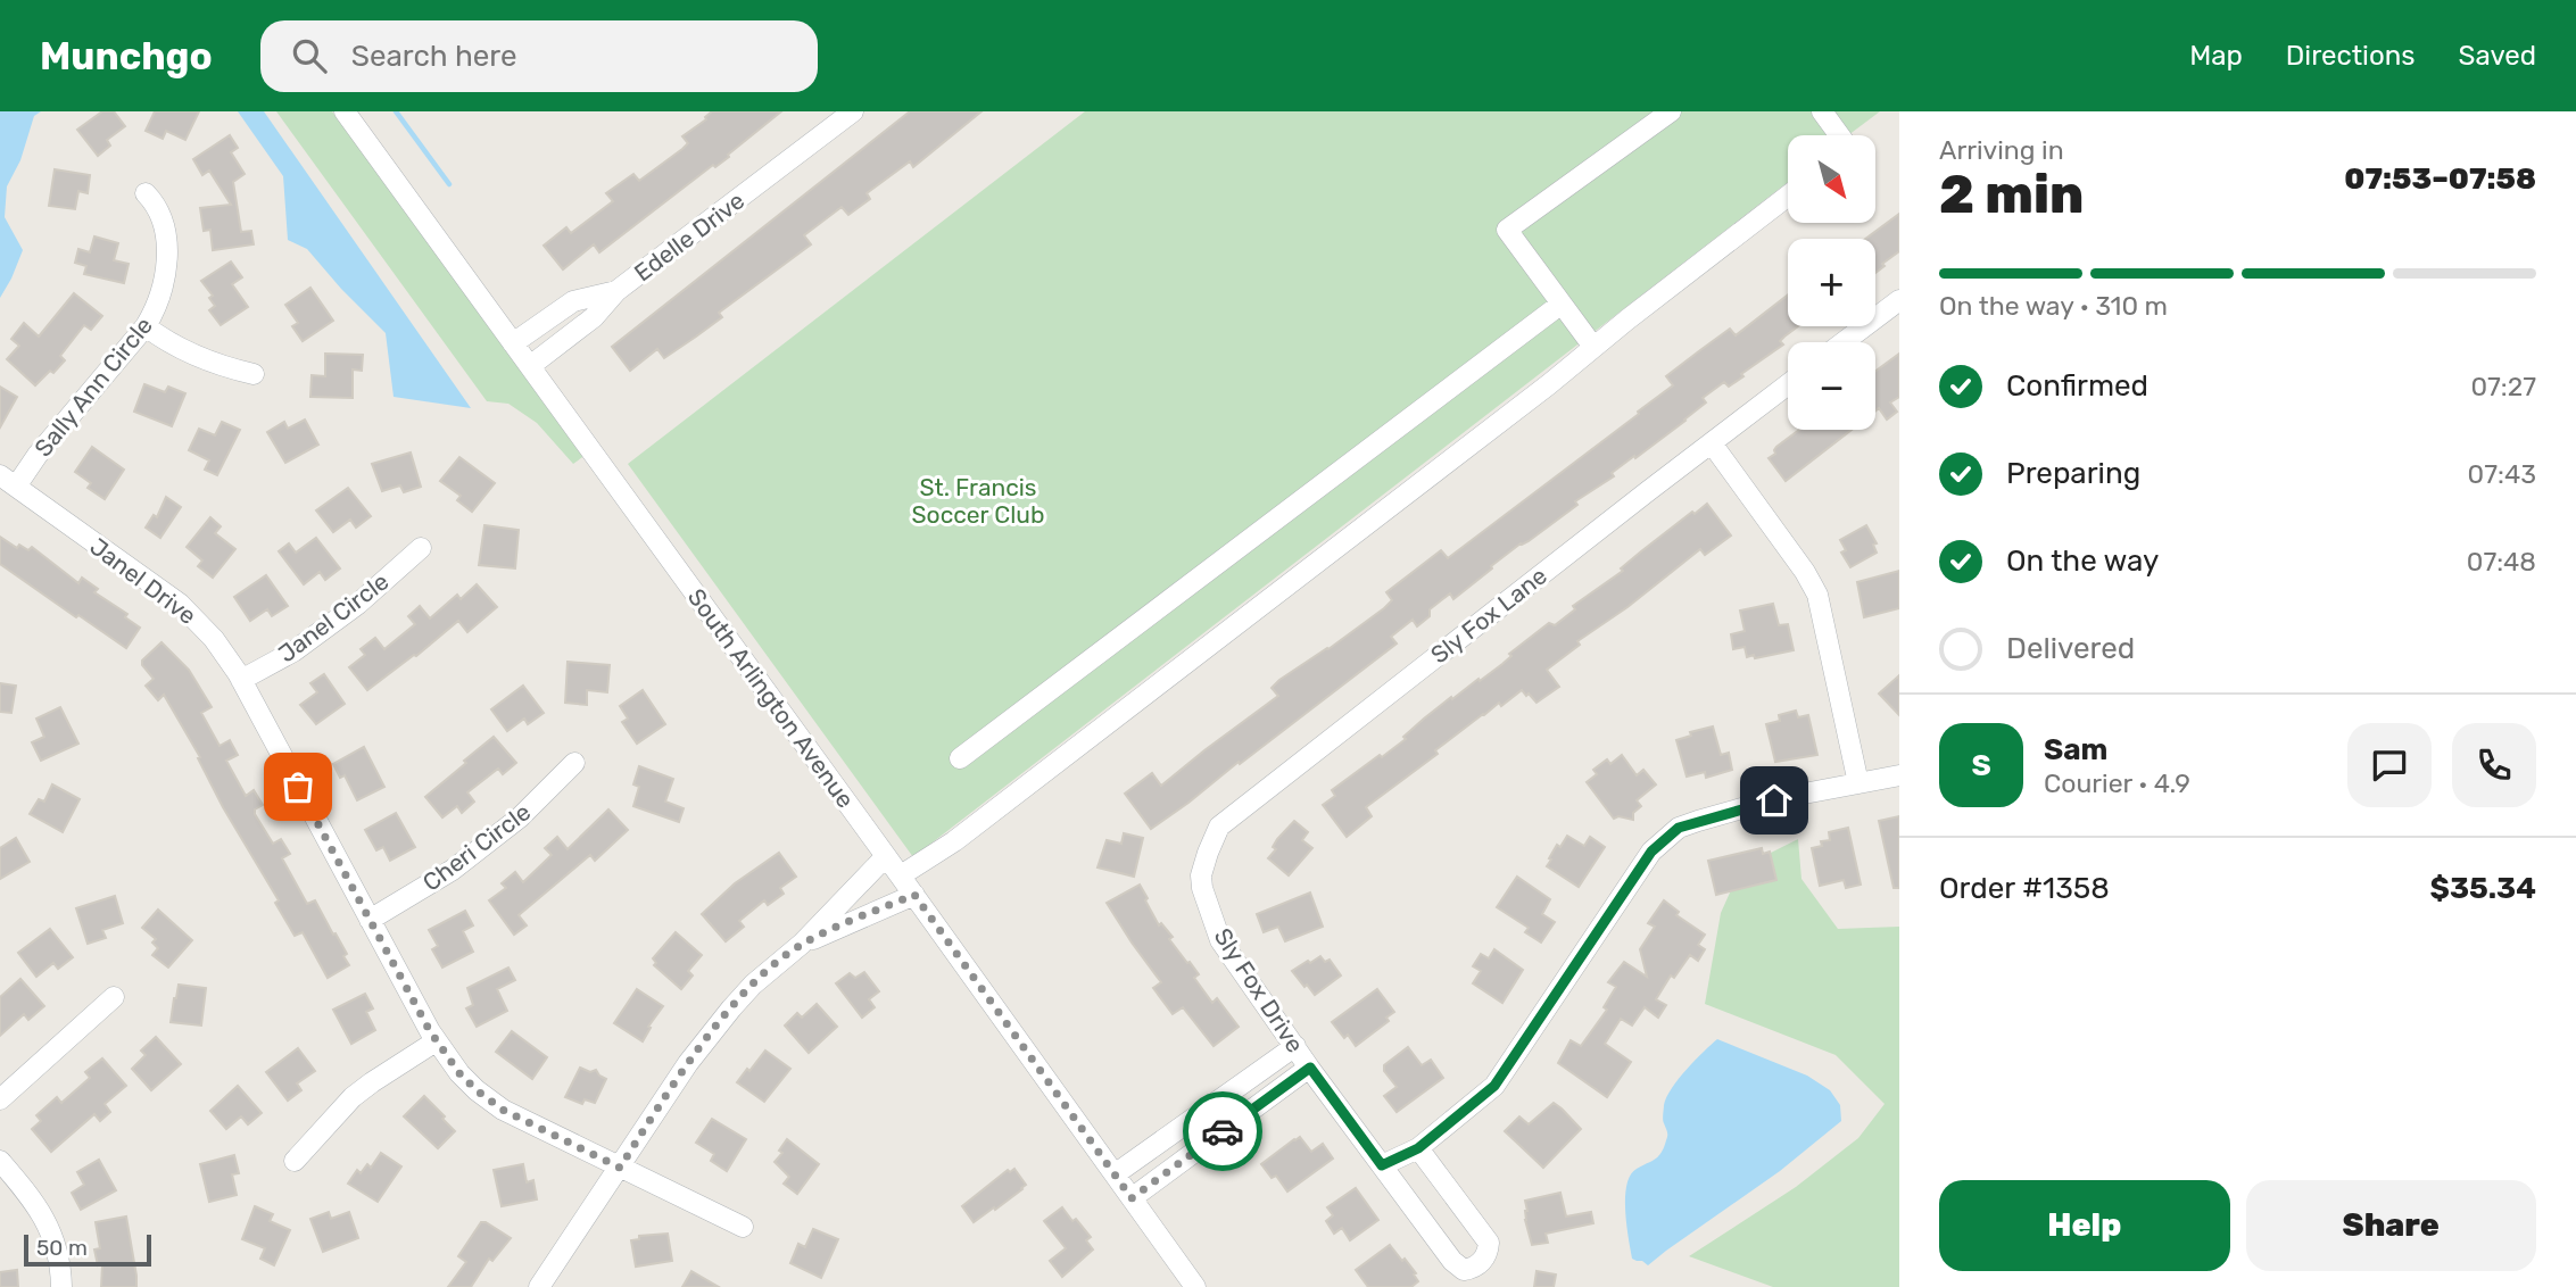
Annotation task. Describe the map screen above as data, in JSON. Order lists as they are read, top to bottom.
{
  "streets": {
    "street": [
      "Edelle Drive",
      "Sally Ann Circle",
      "Janel Drive",
      "Sly Fox Lane",
      "Janel Circle",
      "South Arlington Avenue",
      "Cheri Circle",
      "Sly Fox Drive"
    ]
  },
  "crossings": [
    ["Edelle Drive", "South Arlington Avenue"],
    ["Sally Ann Circle", "Janel Drive"],
    ["Janel Drive", "Janel Circle"],
    ["Janel Drive", "Cheri Circle"],
    ["Sly Fox Lane", "Sly Fox Drive"]
  ],
  "parks": ["St. Francis Soccer Club"],
  "scale_bar": "50 m",
  "north": "bottom right",
  "page": {
    "header": "Munchgo",
    "search": "Search here",
    "nav": ["Map", "Directions", "Saved"],
    "heading": ["2 min", "Arriving in", "07:53–07:58"],
    "panel": [
      "Sam",
      "Courier · 4.9",
      "Order #1358",
      "$35.34"
    ],
    "map_buttons": ["+", "−"],
    "bar": "On the way · 310 m",
    "list": [
      ["Confirmed", "07:27"],
      ["Preparing", "07:43"],
      ["On the way", "07:48"],
      "Delivered"
    ],
    "round": "S",
    "buttons": ["Help", "Share"],
    "scale": "50 m"
  }
}
